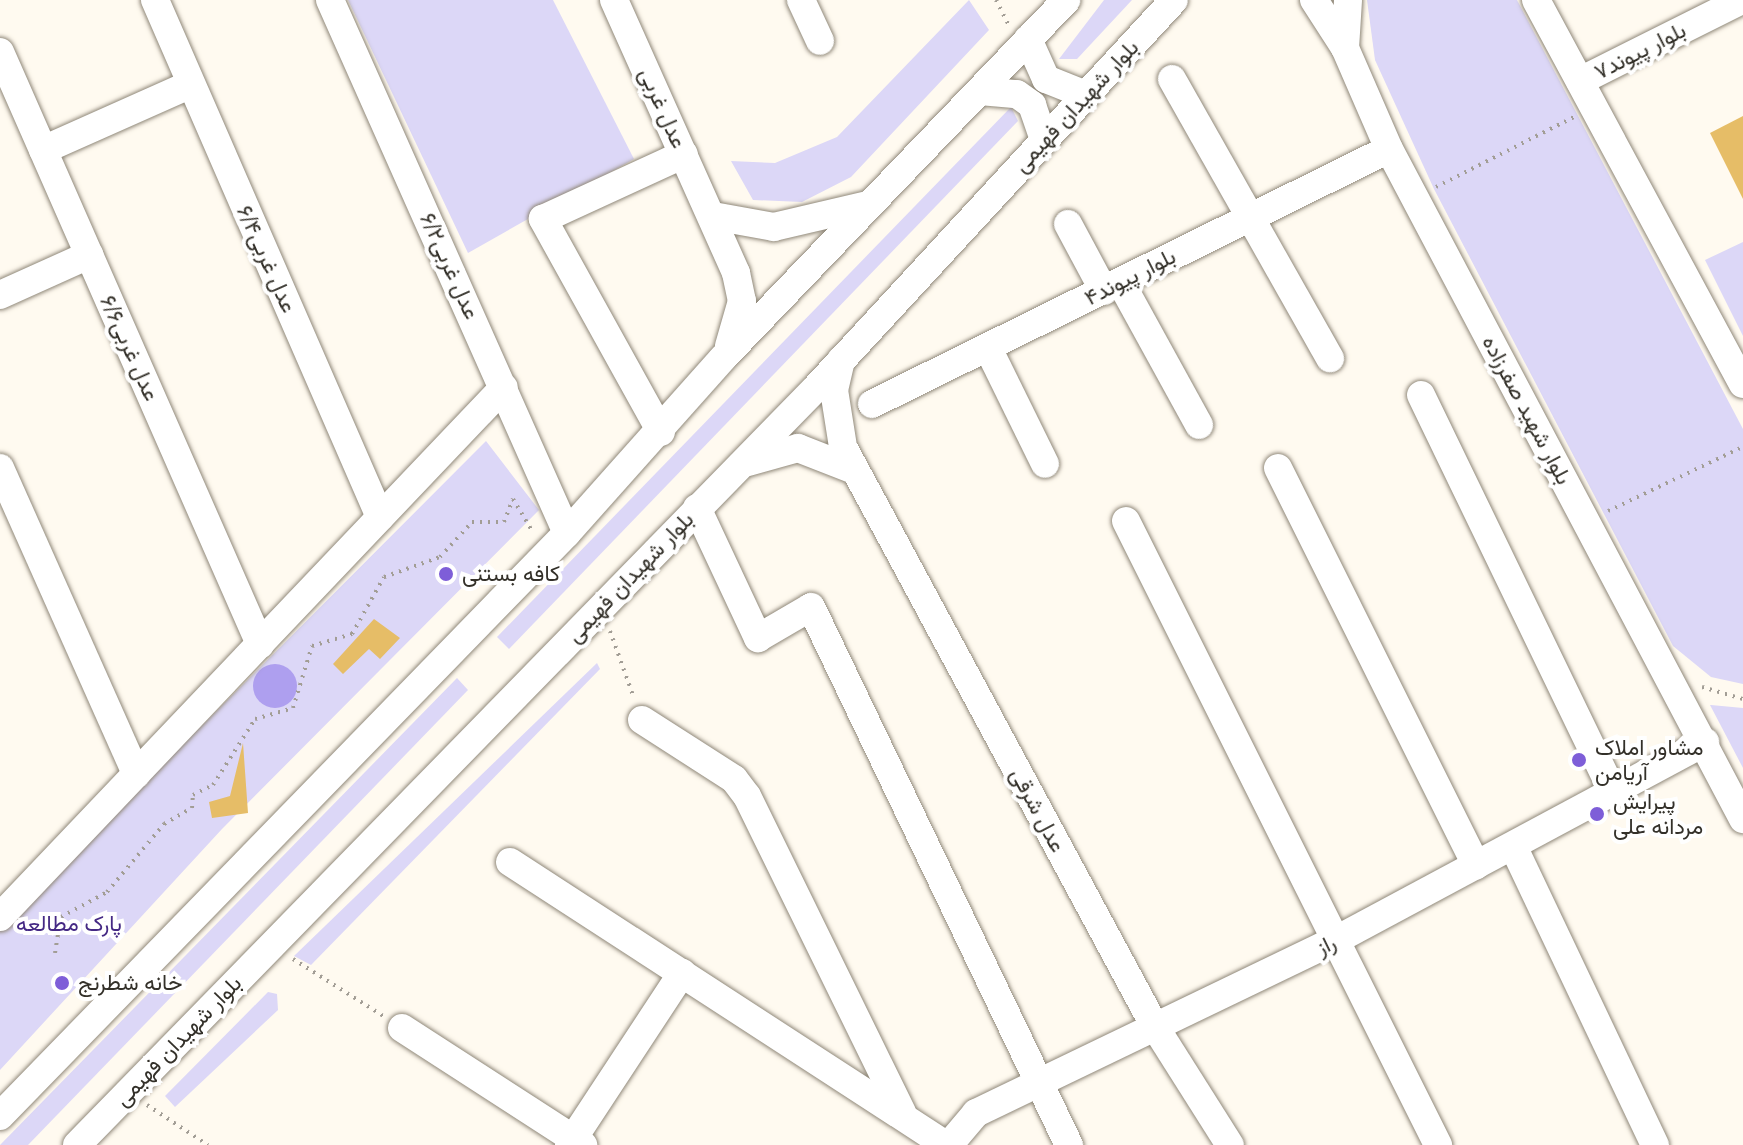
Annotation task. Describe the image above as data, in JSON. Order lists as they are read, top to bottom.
{
  "streets": {
    "street": [
      "بلوار پیوند۷",
      "بلوار شهیدان فهیمی",
      "عدل غربی",
      "۶/۴عدل غربی",
      "۶/۲عدل غربی",
      "بلوار پیوند۴",
      "۶/۶عدل غربی",
      "بلوار شهید صفرزاده",
      "عدل شرقی",
      "راز"
    ]
  },
  "crossings": [
    ["بلوار شهیدان فهیمی", "عدل شرقی"],
    ["بلوار پیوند۴", "بلوار شهید صفرزاده"],
    ["بلوار شهید صفرزاده", "راز"],
    ["عدل شرقی", "راز"]
  ],
  "parks": ["پارک مطالعه"],
  "places": [
    "کافه بستنی",
    "مشاور املاک آریامن",
    "پیرایش مردانه علی",
    "خانه شطرنج"
  ]
}
